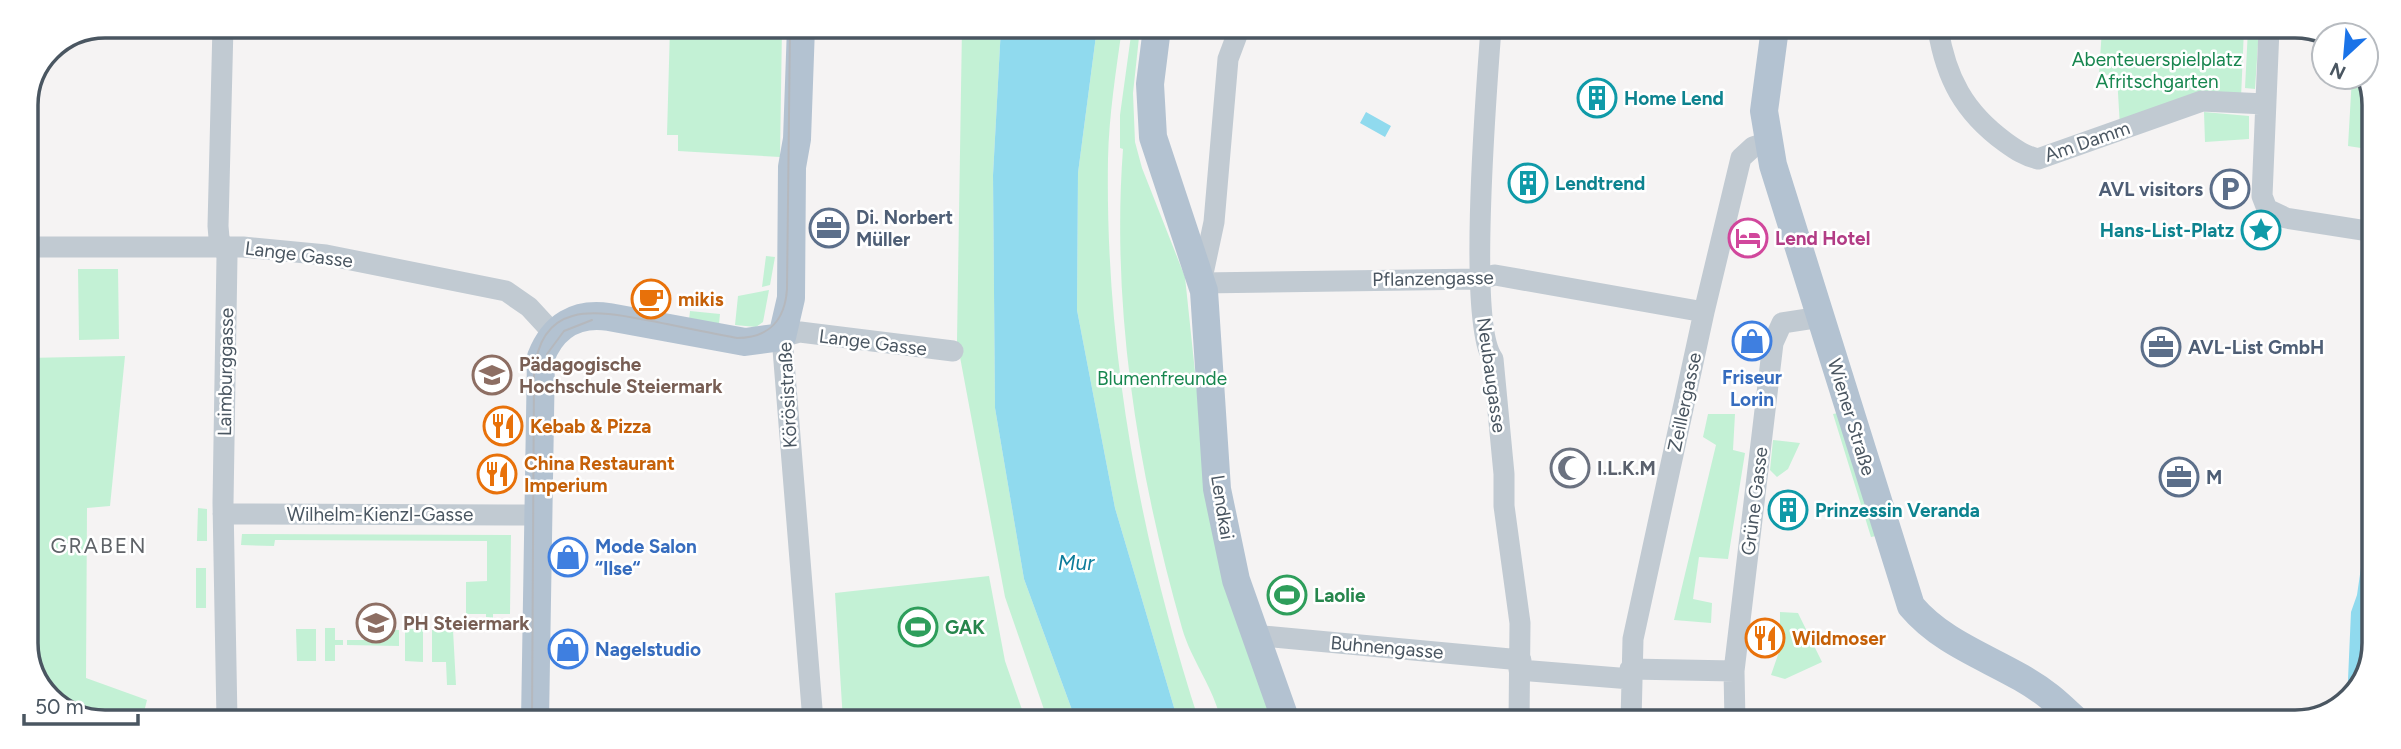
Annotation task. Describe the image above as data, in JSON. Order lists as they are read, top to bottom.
{
  "streets": {
    "main road": [
      "Lange Gasse",
      "Körösistraße",
      "Wiener Straße",
      "Lendkai"
    ],
    "street": [
      "Am Damm",
      "Pflanzengasse",
      "Laimburggasse",
      "Neubaugasse",
      "Zeillergasse",
      "Grüne Gasse",
      "Wilhelm-Kienzl-Gasse",
      "Buhnengasse"
    ]
  },
  "crossings": [
    ["Lange Gasse", "Laimburggasse"],
    ["Lange Gasse", "Körösistraße"],
    ["Pflanzengasse", "Neubaugasse"],
    ["Pflanzengasse", "Zeillergasse"],
    ["Pflanzengasse", "Lendkai"],
    ["Laimburggasse", "Wilhelm-Kienzl-Gasse"],
    ["Neubaugasse", "Buhnengasse"],
    ["Zeillergasse", "Wiener Straße"],
    ["Zeillergasse", "Buhnengasse"],
    ["Wiener Straße", "Grüne Gasse"],
    ["Grüne Gasse", "Buhnengasse"],
    ["Lendkai", "Buhnengasse"]
  ],
  "districts": ["GRABEN"],
  "water": ["Mur"],
  "parks": ["Abenteuerspielplatz Afritschgarten", "Blumenfreunde"],
  "places": {
    "building": ["Home Lend", "Lendtrend", "Prinzessin Veranda"],
    "parking": ["AVL visitors"],
    "office": ["Di. Norbert Müller", "AVL-List GmbH", "M"],
    "place": ["Hans-List-Platz"],
    "hotel": ["Lend Hotel"],
    "cafe": ["mikis"],
    "shop": ["Friseur Lorin", "Mode Salon “Ilse“", "Nagelstudio"],
    "school or university": ["Pädagogische Hochschule Steiermark", "PH Steiermark"],
    "restaurant": ["Kebab & Pizza", "China Restaurant Imperium", "Wildmoser"],
    "mosque": ["I.L.K.M"],
    "sports": ["Laolie", "GAK"]
  },
  "scale_bar": "50 m",
  "north": "bottom left"
}
